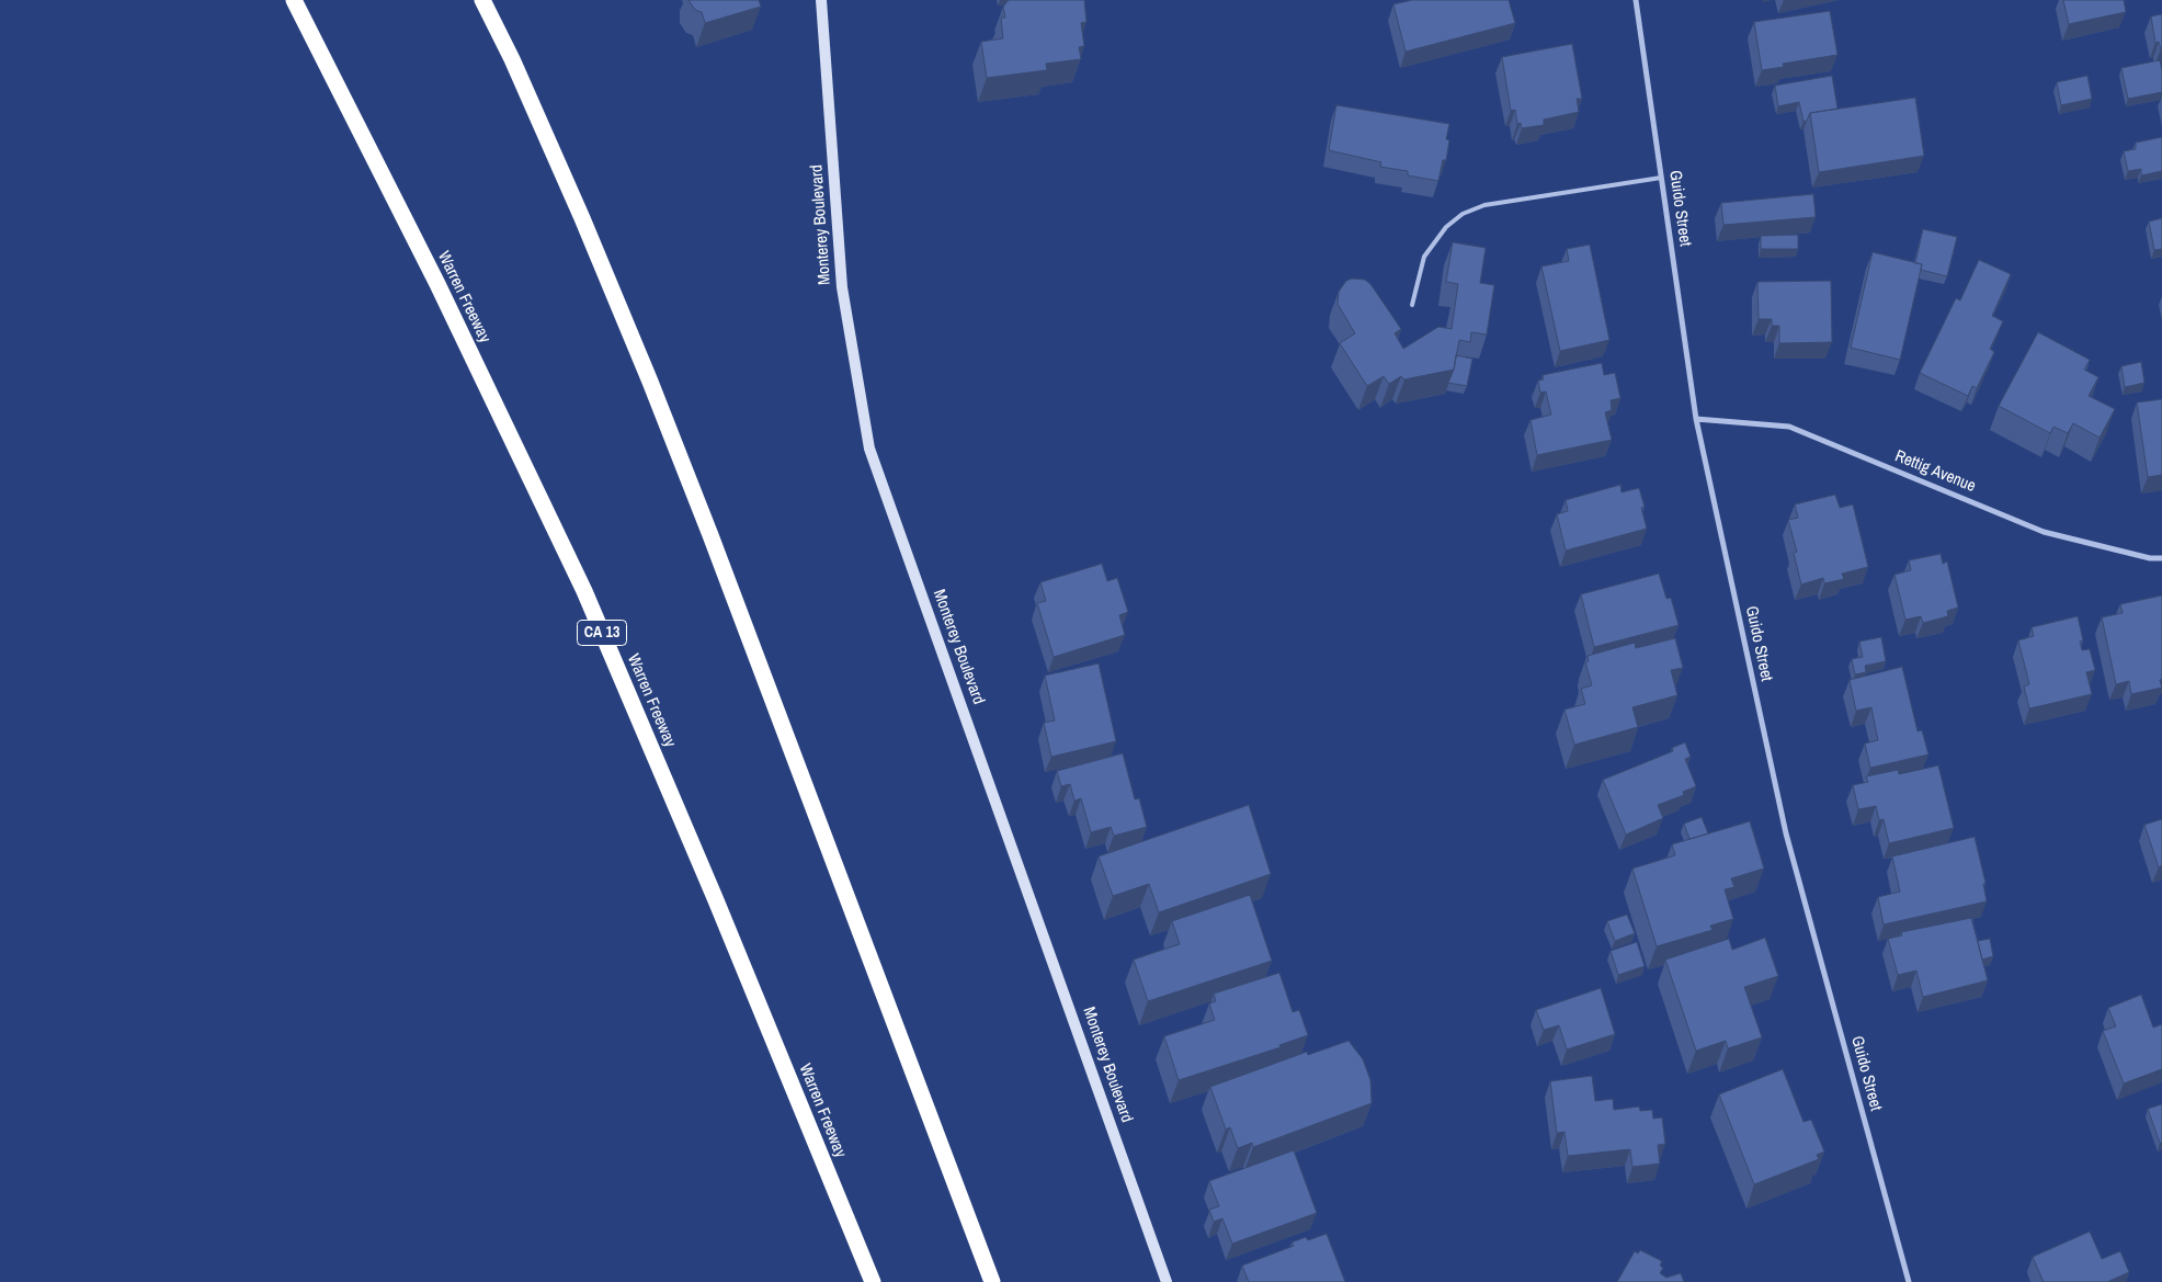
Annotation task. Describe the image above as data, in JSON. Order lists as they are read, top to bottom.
{
  "streets": {
    "highway": ["Warren Freeway", "CA 13"],
    "street": ["Guido Street", "Monterey Boulevard", "Rettig Avenue"]
  },
  "crossings": [
    ["Guido Street", "Rettig Avenue"]
  ]
}
